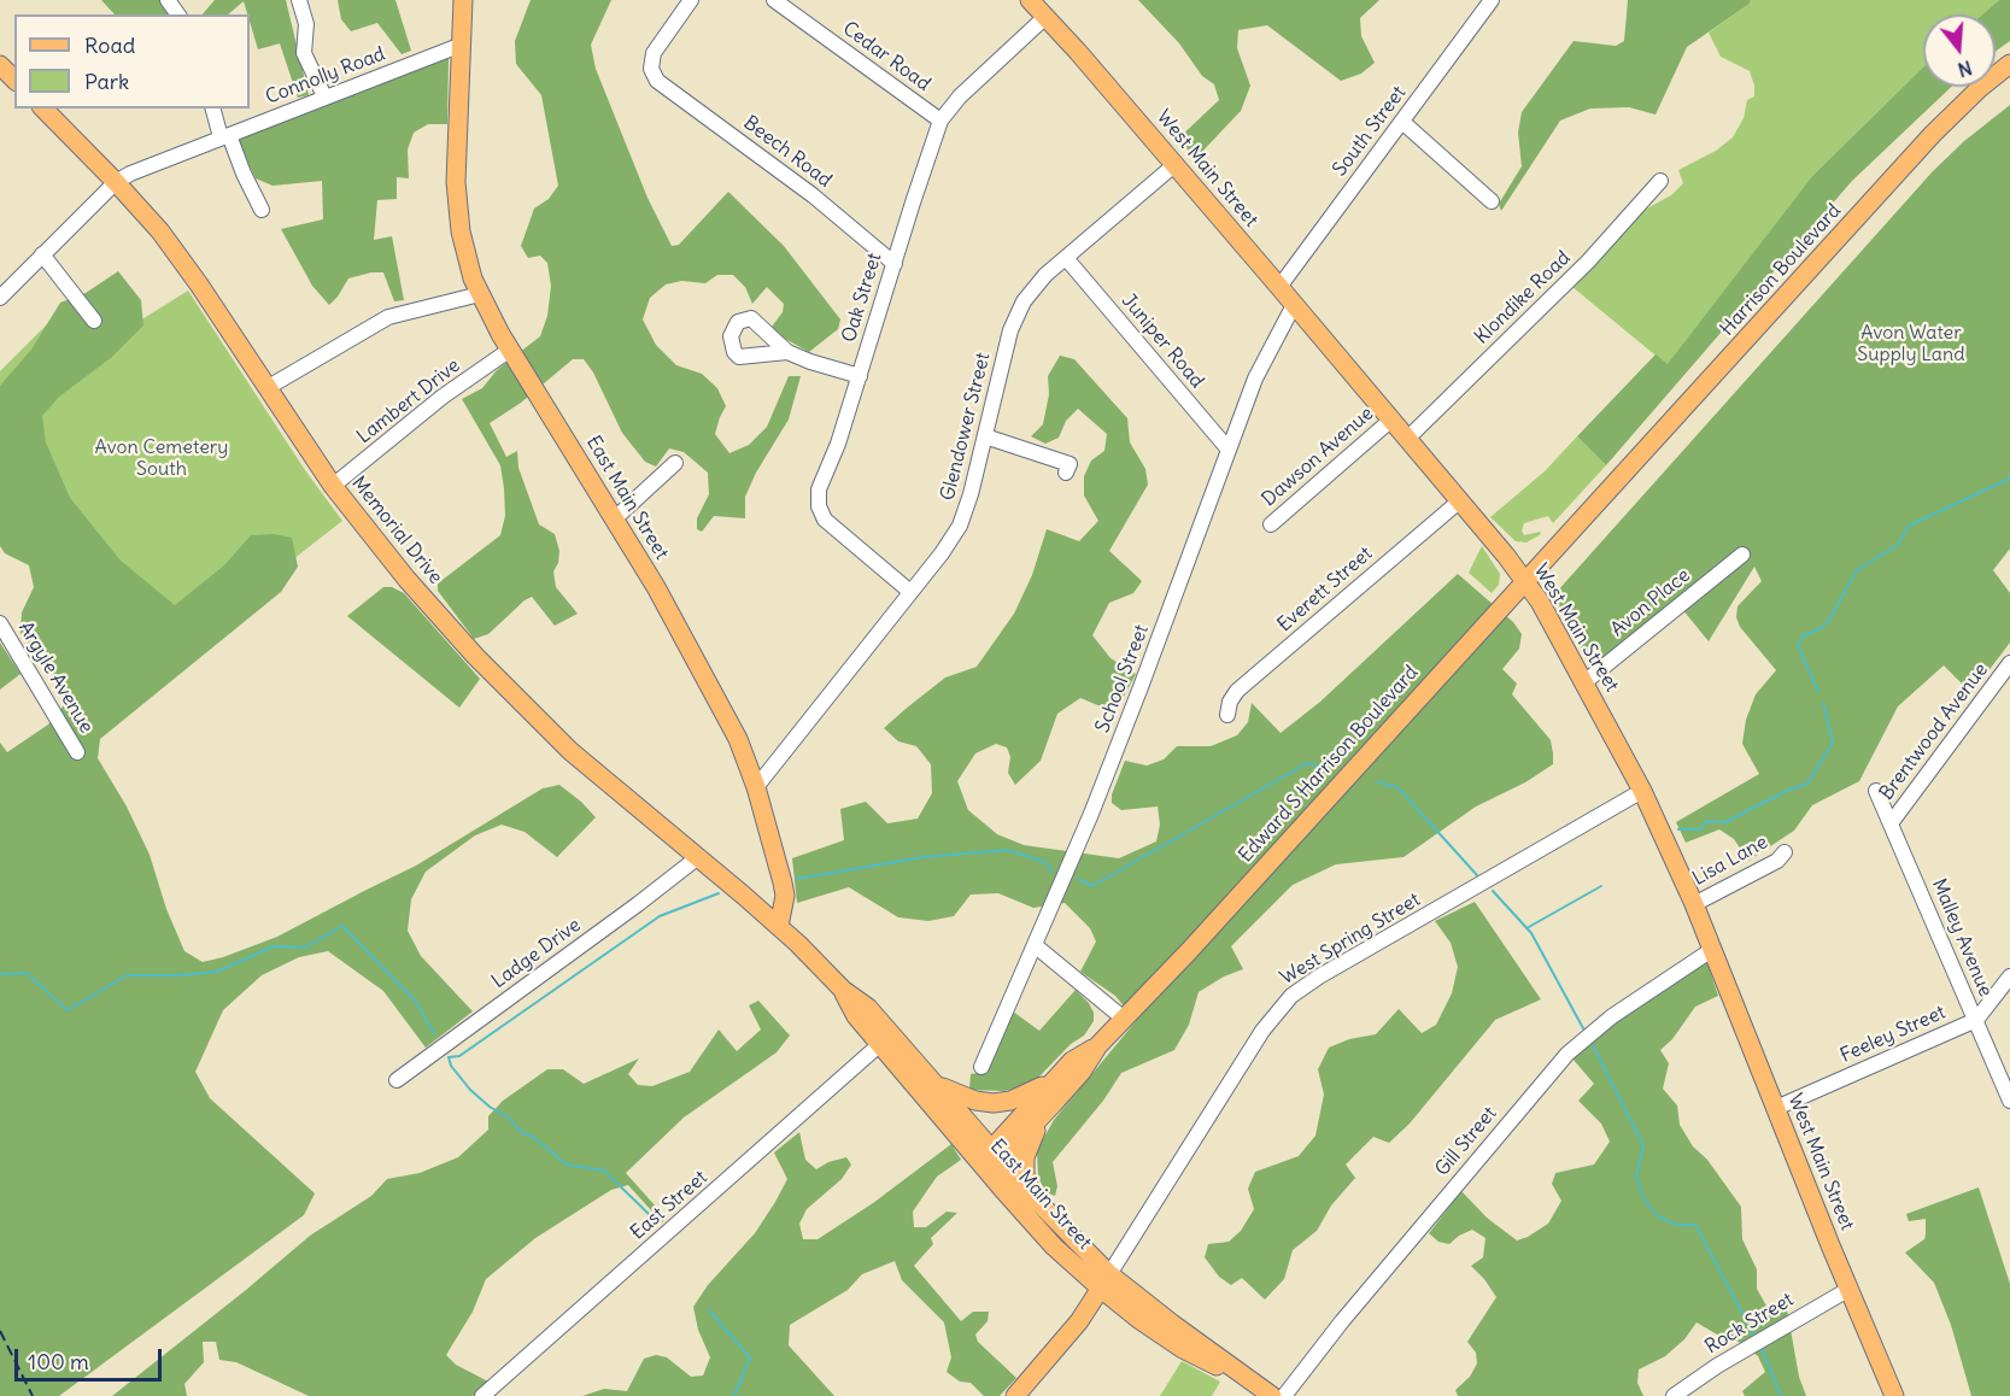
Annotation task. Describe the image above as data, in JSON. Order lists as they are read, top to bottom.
{
  "streets": {
    "main road": [
      "West Main Street",
      "Harrison Boulevard",
      "East Main Street",
      "Memorial Drive",
      "Edward S Harrison Boulevard"
    ],
    "street": [
      "Cedar Road",
      "Connolly Road",
      "South Street",
      "Beech Road",
      "Oak Street",
      "Klondike Road",
      "Juniper Road",
      "Lambert Drive",
      "Glendower Street",
      "Dawson Avenue",
      "Everett Street",
      "Avon Place",
      "Argyle Avenue",
      "School Street",
      "Brentwood Avenue",
      "Lisa Lane",
      "Malley Avenue",
      "West Spring Street",
      "Ladge Drive",
      "Feeley Street",
      "Gill Street",
      "East Street",
      "Rock Street"
    ]
  },
  "crossings": [
    ["Cedar Road", "Oak Street"],
    ["Connolly Road", "East Main Street"],
    ["Connolly Road", "Memorial Drive"],
    ["South Street", "West Main Street"],
    ["Beech Road", "Oak Street"],
    ["West Main Street", "Oak Street"],
    ["West Main Street", "Klondike Road"],
    ["West Main Street", "Glendower Street"],
    ["West Main Street", "Dawson Avenue"],
    ["West Main Street", "Everett Street"],
    ["West Main Street", "Avon Place"],
    ["West Main Street", "School Street"],
    ["West Main Street", "Edward S Harrison Boulevard"],
    ["West Main Street", "Lisa Lane"],
    ["West Main Street", "West Spring Street"],
    ["West Main Street", "Feeley Street"],
    ["West Main Street", "Gill Street"],
    ["West Main Street", "Rock Street"],
    ["Harrison Boulevard", "Edward S Harrison Boulevard"],
    ["Oak Street", "Glendower Street"],
    ["Juniper Road", "Glendower Street"],
    ["Juniper Road", "School Street"],
    ["Lambert Drive", "East Main Street"],
    ["Lambert Drive", "Memorial Drive"],
    ["Glendower Street", "East Main Street"],
    ["East Main Street", "Memorial Drive"],
    ["East Main Street", "Edward S Harrison Boulevard"],
    ["East Main Street", "West Spring Street"],
    ["East Main Street", "East Street"],
    ["Memorial Drive", "Ladge Drive"],
    ["Brentwood Avenue", "Malley Avenue"],
    ["Malley Avenue", "Feeley Street"]
  ],
  "parks": ["Avon Water Supply Land", "Avon Cemetery South"],
  "legend": ["Road", "Park"],
  "scale_bar": "100 m",
  "north": "bottom"
}
